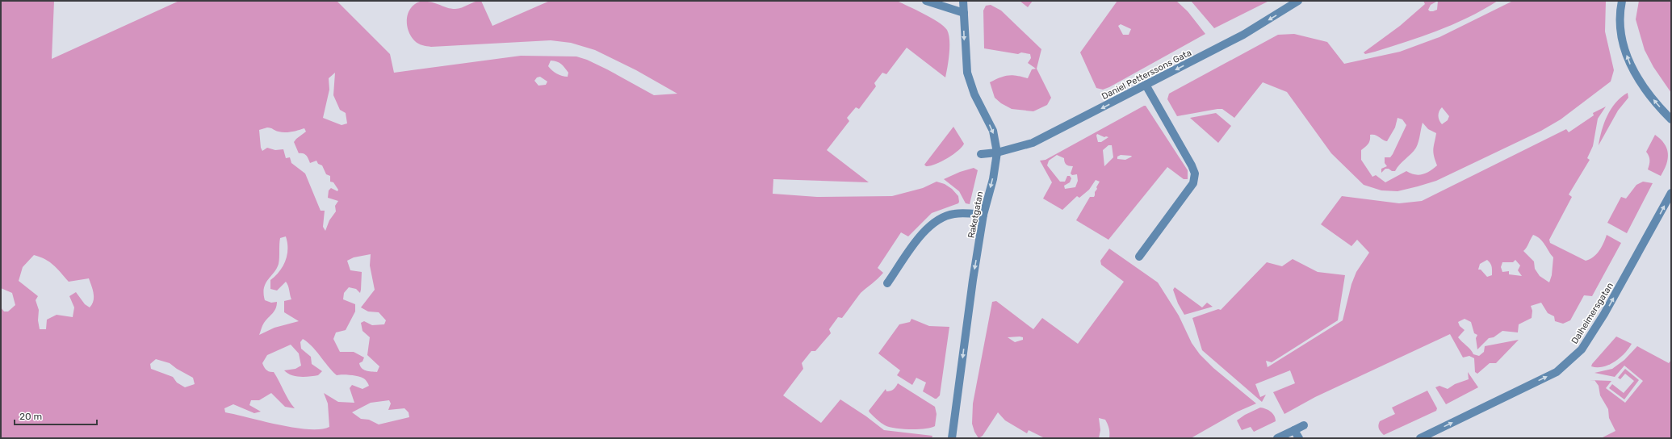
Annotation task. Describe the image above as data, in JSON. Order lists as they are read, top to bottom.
{
  "streets": {
    "street": ["Daniel Petterssons Gata", "Raketgatan", "Dalheimersgatan"]
  },
  "crossings": [
    ["Daniel Petterssons Gata", "Raketgatan"]
  ],
  "one_way": ["Daniel Petterssons Gata", "Raketgatan", "Dalheimersgatan"],
  "scale_bar": "20 m"
}
